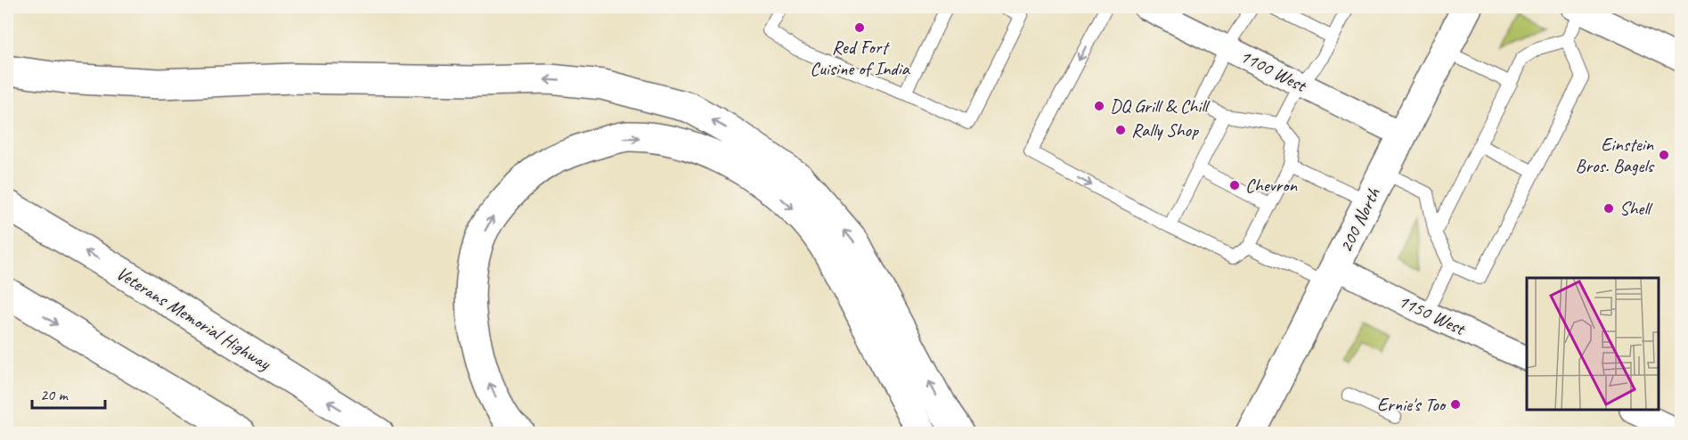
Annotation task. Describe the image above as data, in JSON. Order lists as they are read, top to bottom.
{
  "streets": {
    "main road": ["200 North", "Veterans Memorial Highway"],
    "street": ["1100 West", "1150 West"]
  },
  "crossings": [
    ["1100 West", "200 North"],
    ["200 North", "1150 West"]
  ],
  "places": [
    "Red Fort Cuisine of India",
    "DQ Grill & Chill",
    "Rally Shop",
    "Einstein Bros. Bagels",
    "Chevron",
    "Shell",
    "Ernie's Too"
  ],
  "scale_bar": "20 m"
}
